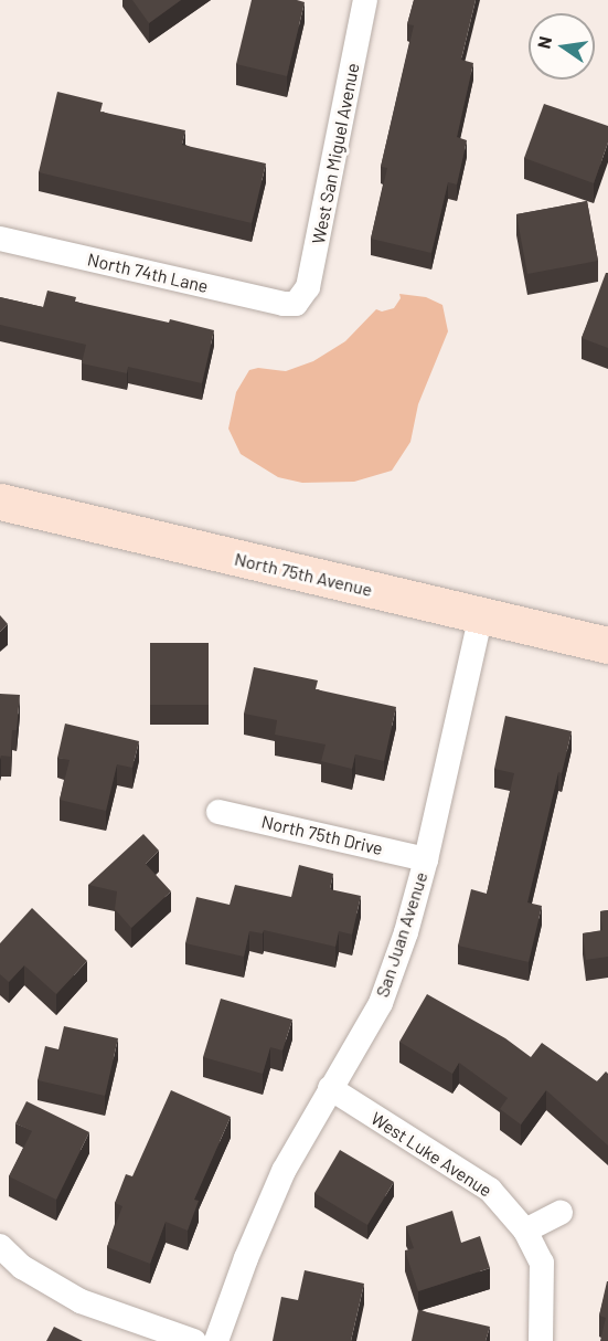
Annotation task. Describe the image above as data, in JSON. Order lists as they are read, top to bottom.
{
  "streets": {
    "main road": ["North 75th Avenue"],
    "street": [
      "West San Miguel Avenue",
      "North 74th Lane",
      "North 75th Drive",
      "San Juan Avenue",
      "West Luke Avenue"
    ]
  },
  "crossings": [
    ["West San Miguel Avenue", "North 74th Lane"],
    ["North 75th Avenue", "San Juan Avenue"],
    ["North 75th Drive", "San Juan Avenue"],
    ["San Juan Avenue", "West Luke Avenue"]
  ],
  "north": "left"
}
